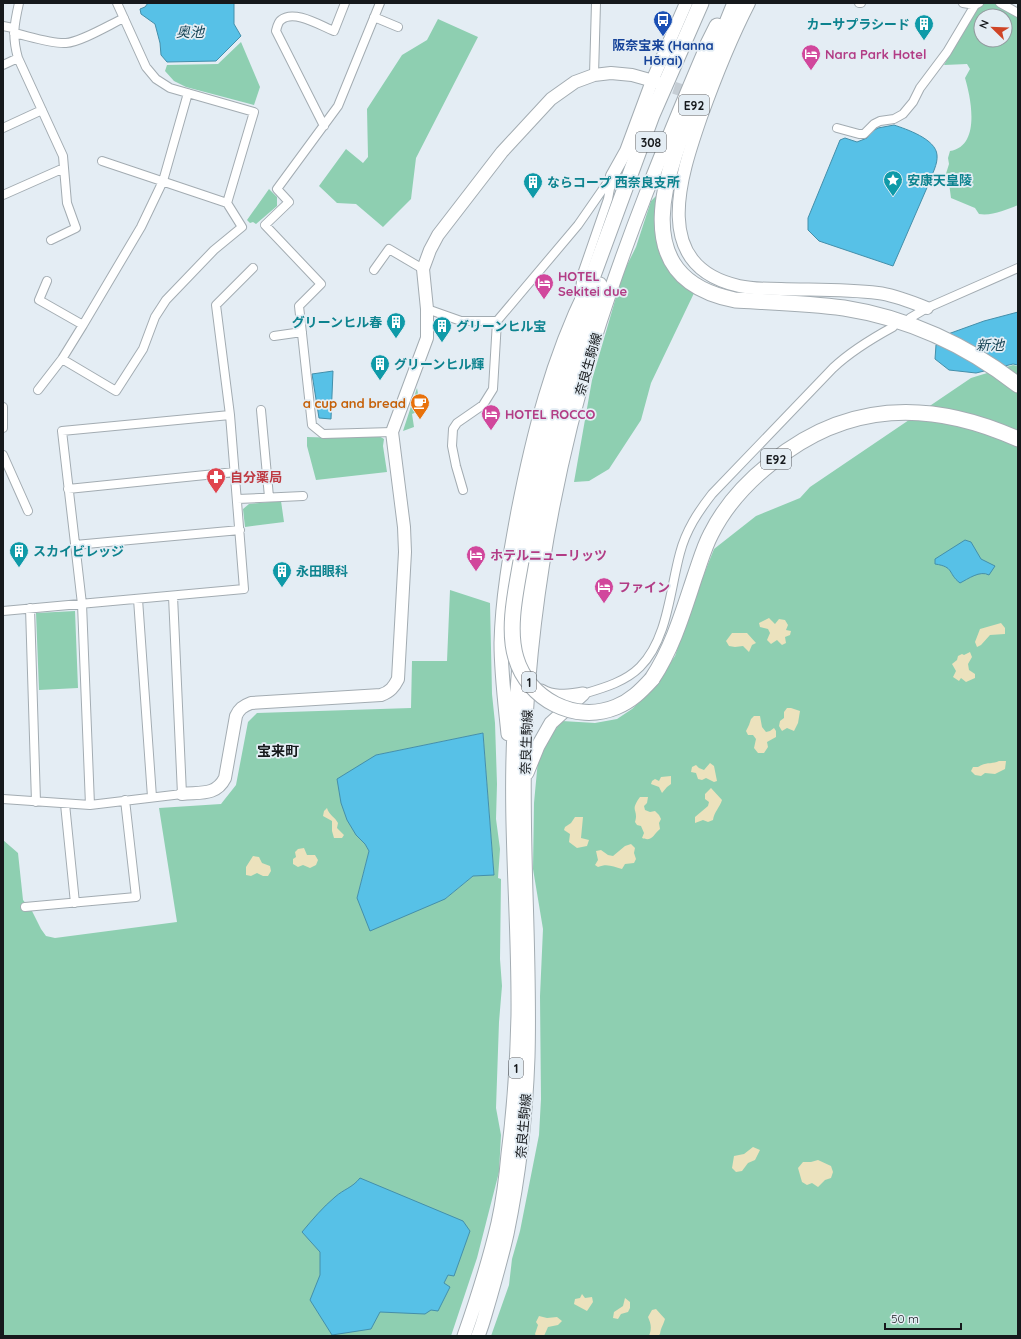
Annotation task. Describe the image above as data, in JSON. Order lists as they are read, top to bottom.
{
  "streets": {
    "highway": ["E92", "308"],
    "main road": ["奈良生駒線", "1"]
  },
  "crossings": [
    ["E92", "308"],
    ["E92", "奈良生駒線"],
    ["308", "奈良生駒線"]
  ],
  "districts": ["宝来町"],
  "water": ["奥池", "新池"],
  "places": {
    "bus stop": ["阪奈宝来 (Hanna Hōrai)"],
    "building": [
      "カーサプラシード",
      "ならコープ 西奈良支所",
      "グリーンヒル春",
      "グリーンヒル宝",
      "グリーンヒル輝",
      "スカイビレッジ",
      "永田眼科"
    ],
    "hotel": [
      "Nara Park Hotel",
      "HOTEL Sekitei due",
      "HOTEL ROCCO",
      "ホテルニューリッツ",
      "ファイン"
    ],
    "place": ["安康天皇陵"],
    "cafe": ["a cup and bread"],
    "pharmacy": ["自分薬局"]
  },
  "scale_bar": "50 m",
  "north": "top left"
}
